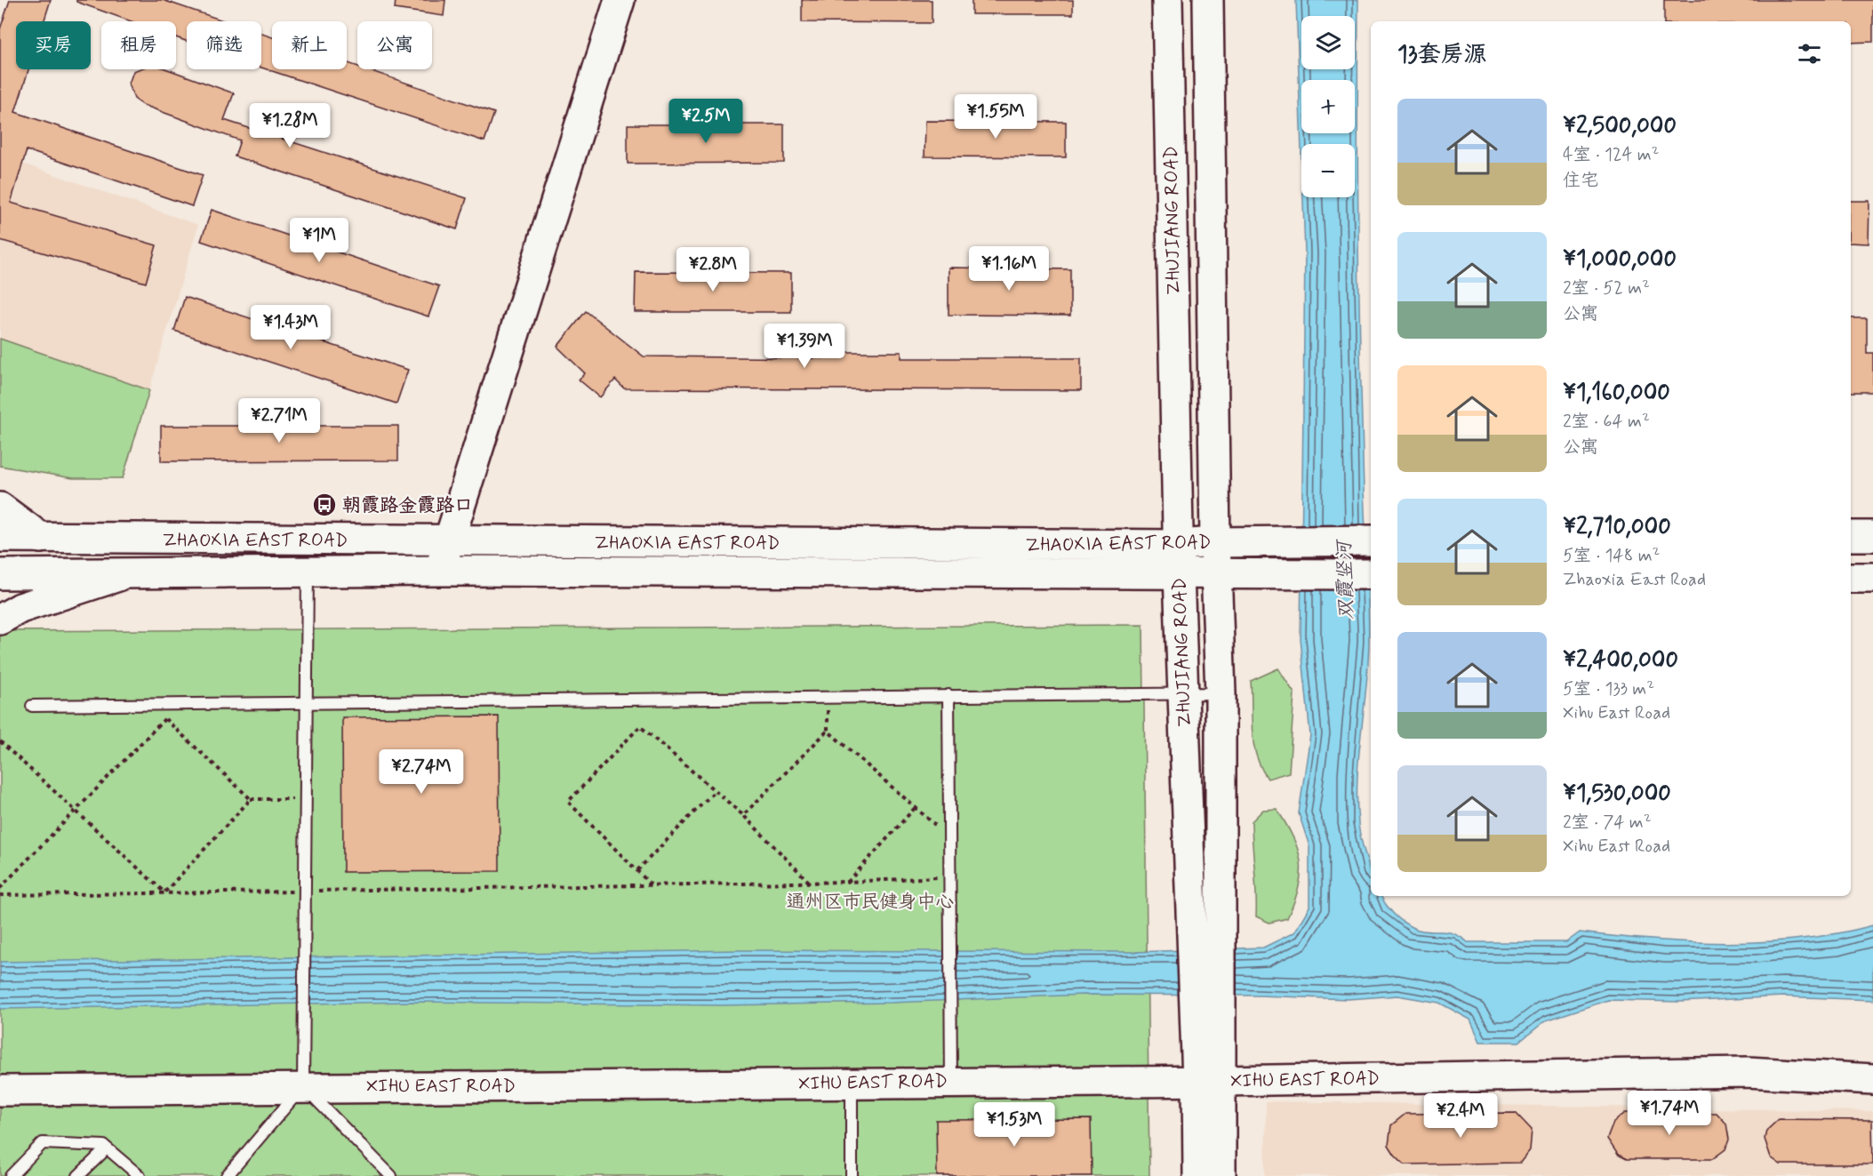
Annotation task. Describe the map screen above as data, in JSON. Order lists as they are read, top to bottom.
{
  "streets": {
    "street": ["ZHUJIANG ROAD", "ZHAOXIA EAST ROAD", "XIHU EAST ROAD"]
  },
  "crossings": [
    ["ZHUJIANG ROAD", "ZHAOXIA EAST ROAD"],
    ["ZHUJIANG ROAD", "XIHU EAST ROAD"]
  ],
  "water": ["双霞竖河"],
  "parks": ["通州区市民健身中心"],
  "places": {
    "bus stop": ["朝霞路金霞路口"]
  },
  "page": {
    "map_buttons": ["+", "−"],
    "chip": [
      "买房",
      "租房",
      "筛选",
      "新上",
      "公寓"
    ],
    "heading": "13套房源",
    "list": [
      {
        "name": "¥2,500,000",
        "note": "4室 · 124 m² · 住宅"
      },
      {
        "name": "¥1,000,000",
        "note": "2室 · 52 m² · 公寓"
      },
      {
        "name": "¥1,160,000",
        "note": "2室 · 64 m² · 公寓"
      },
      {
        "name": "¥2,710,000",
        "note": "5室 · 148 m² · Zhaoxia East Road"
      },
      {
        "name": "¥2,400,000",
        "note": "5室 · 133 m² · Xihu East Road"
      },
      {
        "name": "¥1,530,000",
        "note": "2室 · 74 m² · Xihu East Road"
      }
    ],
    "price": [
      "¥1.55M",
      "¥2.5M",
      "¥1.28M",
      "¥1M",
      "¥1.16M",
      "¥2.8M",
      "¥1.43M",
      "¥1.39M",
      "¥2.71M",
      "¥2.74M",
      "¥1.74M",
      "¥2.4M",
      "¥1.53M"
    ]
  }
}
